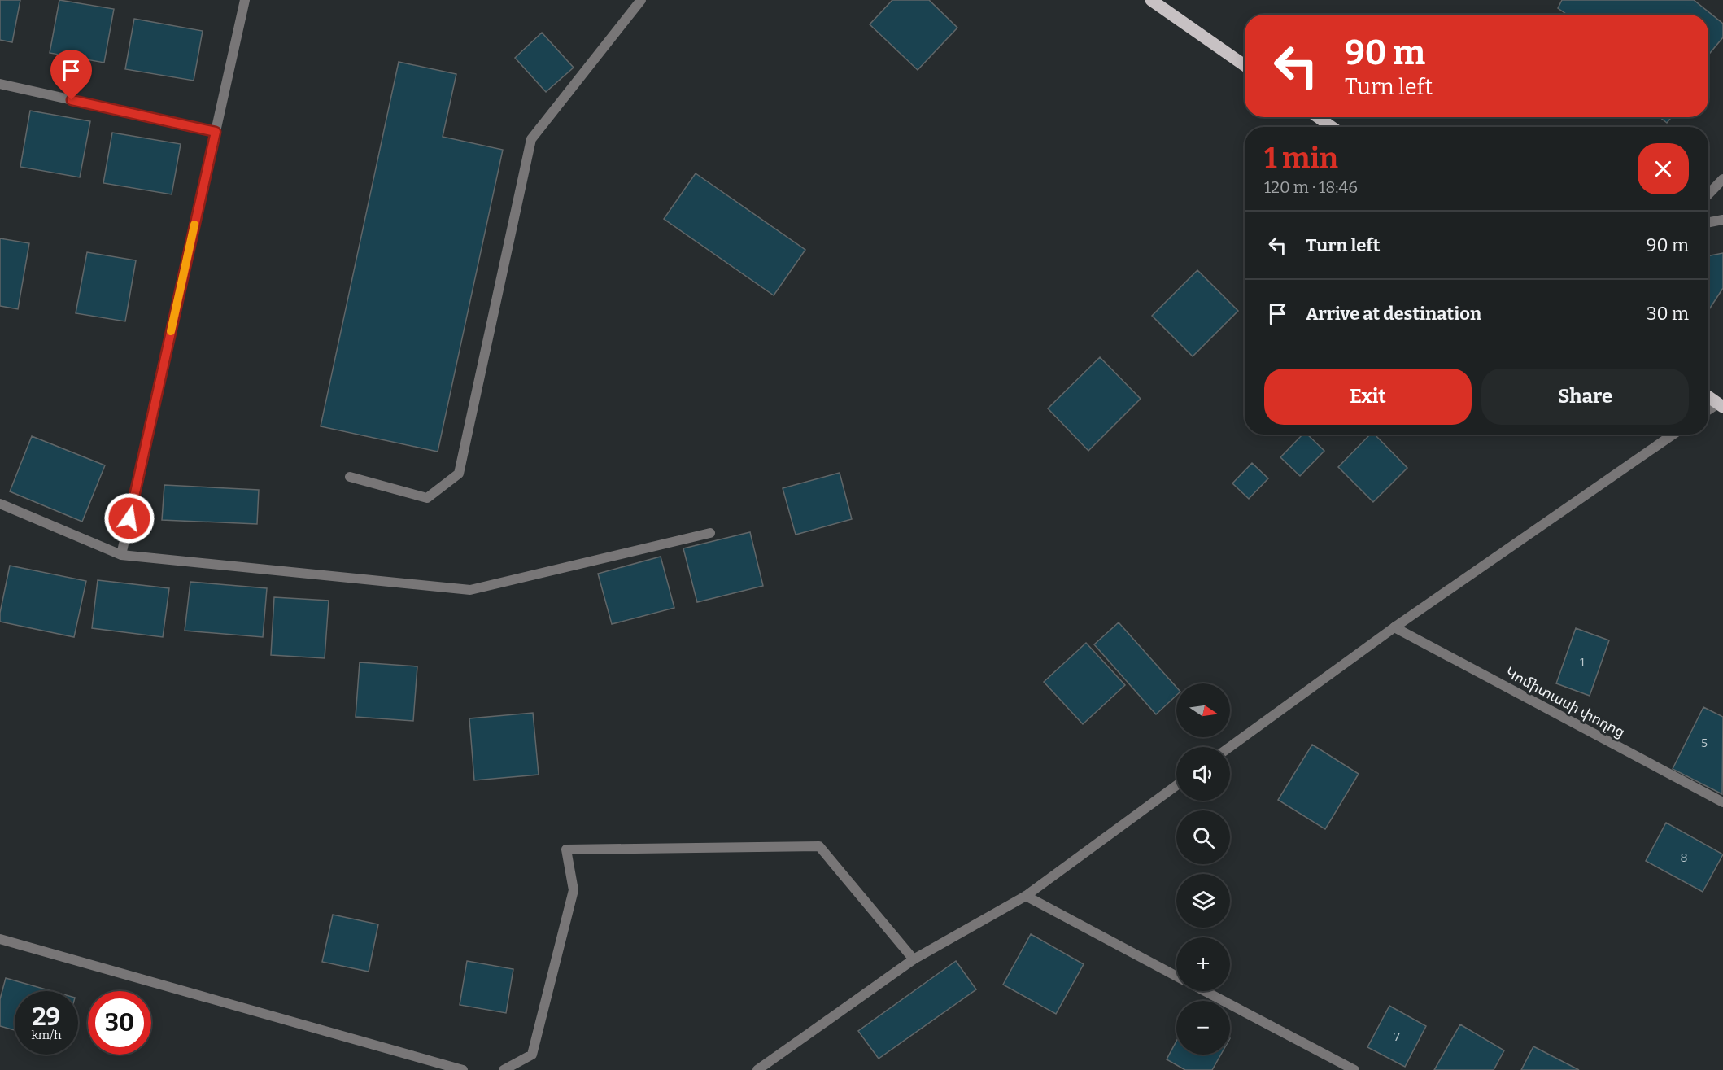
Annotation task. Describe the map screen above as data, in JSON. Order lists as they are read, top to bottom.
{
  "streets": {
    "street": ["Կոմիտասի փողոց"]
  },
  "house_numbers": [
    "1",
    "5",
    "8",
    "7"
  ],
  "north": "right",
  "page": {
    "turn": ["90 m", "Turn left"],
    "heading": ["1 min", "120 m · 18:46"],
    "list": [
      {
        "name": "Turn left",
        "value": "90 m"
      },
      {
        "name": "Arrive at destination",
        "value": "30 m"
      }
    ],
    "buttons": ["Exit", "Share"],
    "map_buttons": ["+", "−"],
    "speed": "29 km/h",
    "limit": "30"
  }
}
